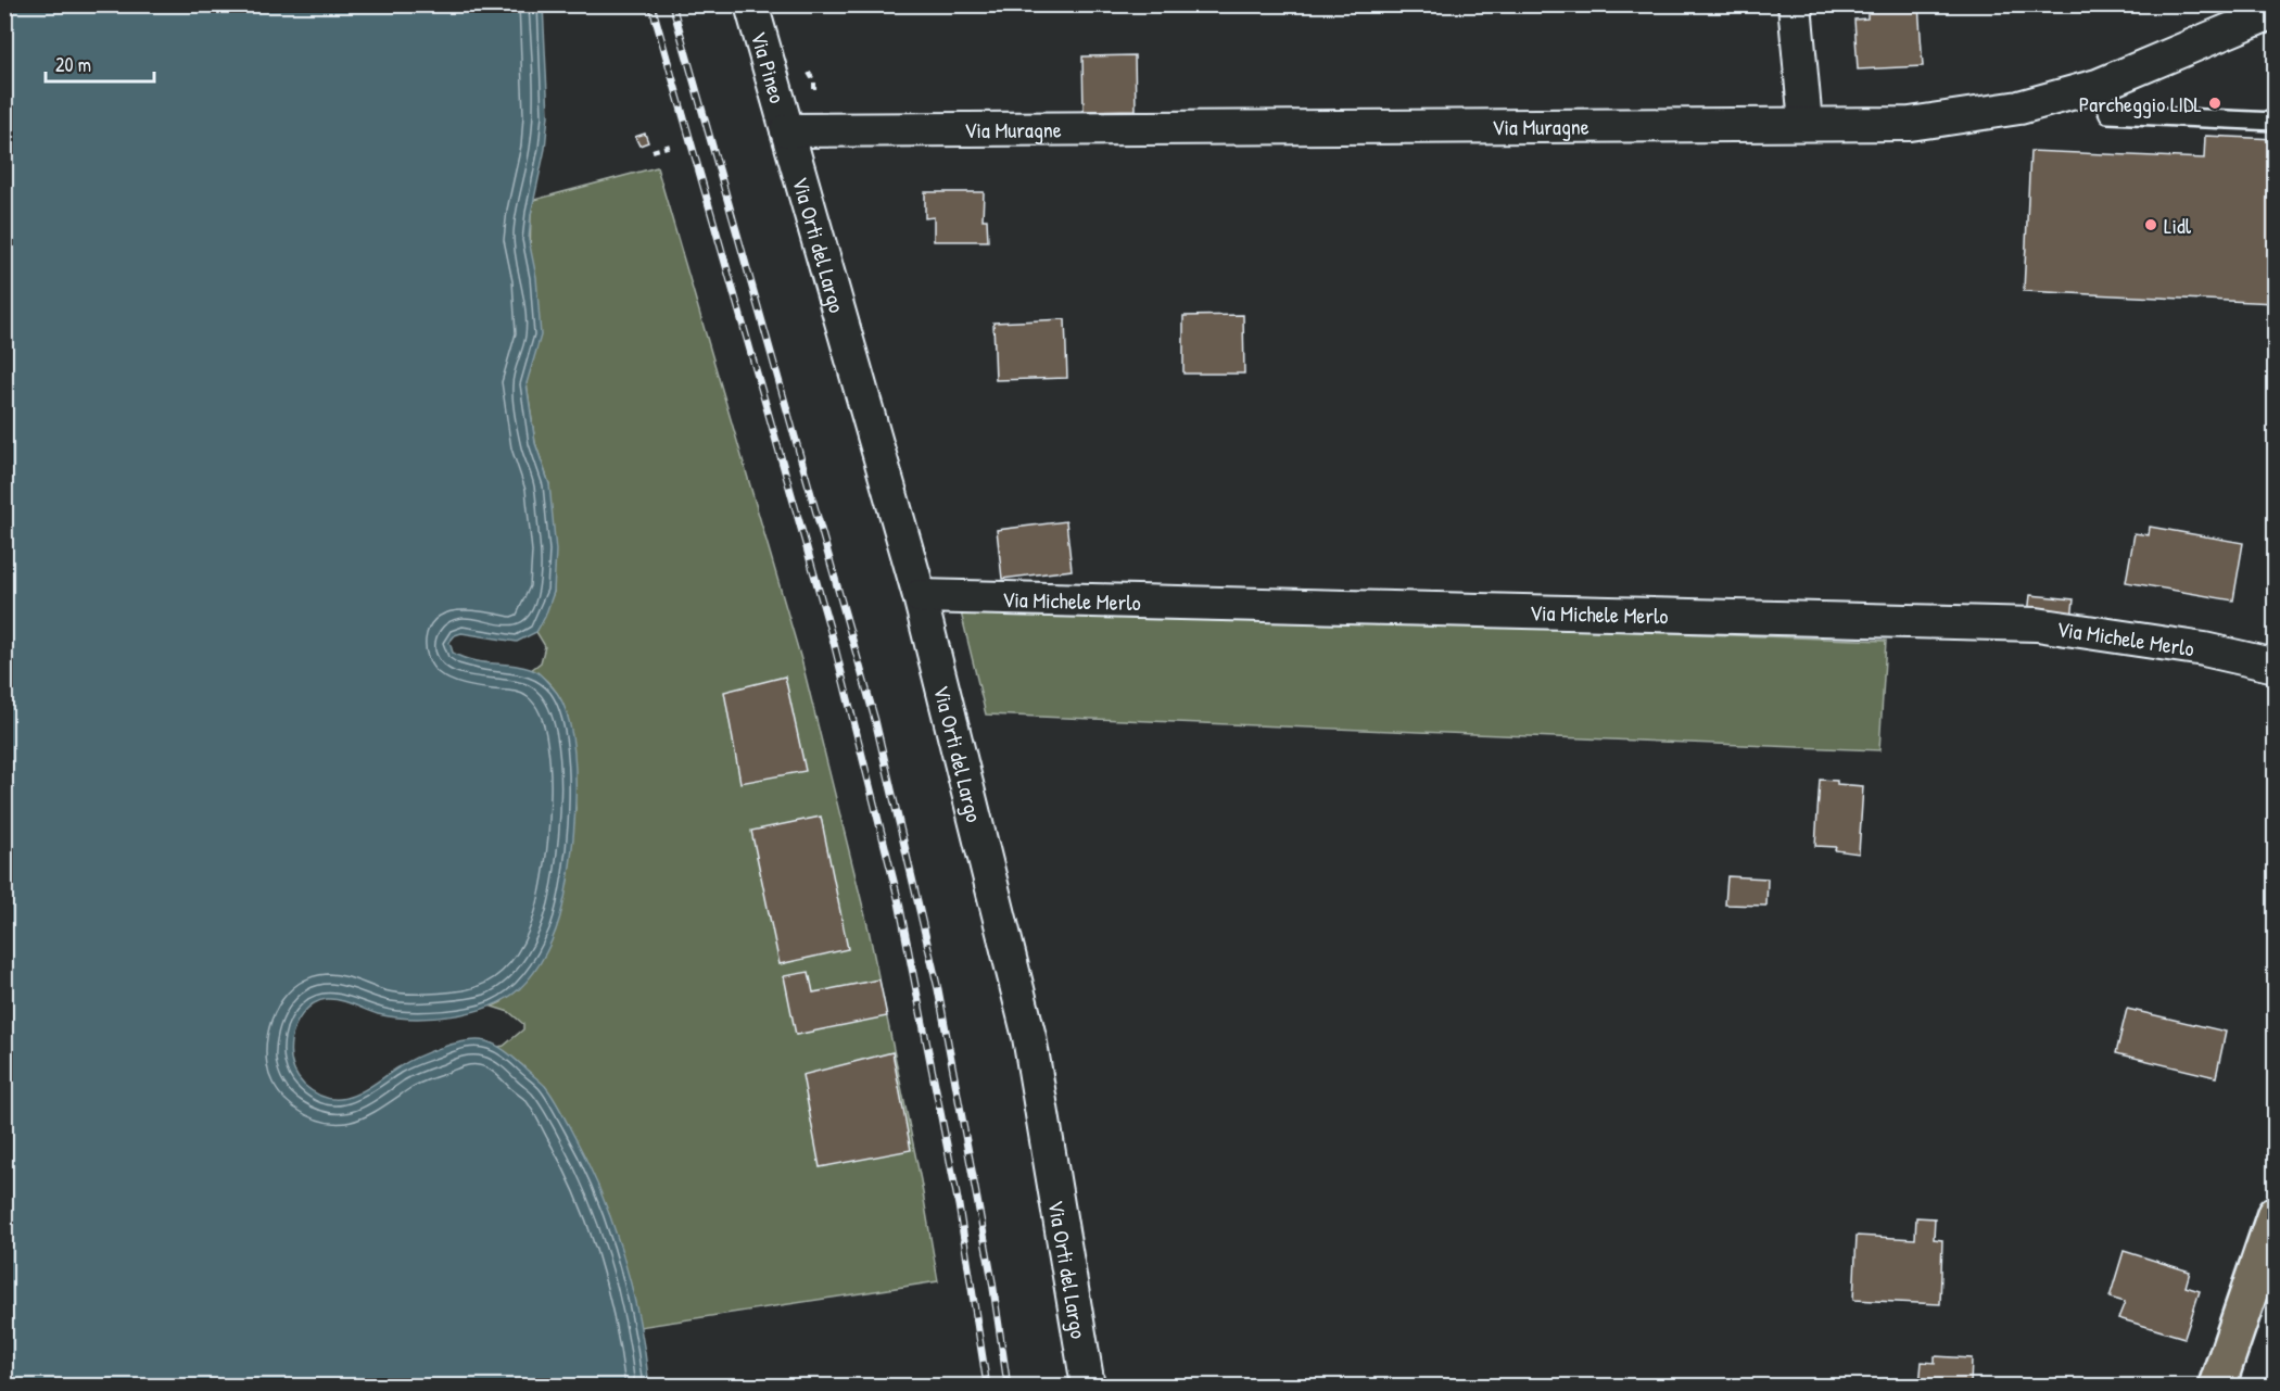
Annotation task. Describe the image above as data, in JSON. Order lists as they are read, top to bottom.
{
  "streets": {
    "street": [
      "Via Pineo",
      "Via Muragne",
      "Via Orti del Largo",
      "Via Michele Merlo"
    ]
  },
  "crossings": [
    ["Via Pineo", "Via Muragne"],
    ["Via Pineo", "Via Orti del Largo"],
    ["Via Muragne", "Via Orti del Largo"],
    ["Via Orti del Largo", "Via Michele Merlo"]
  ],
  "places": ["Parcheggio LIDL", "Lidl"],
  "scale_bar": "20 m"
}
